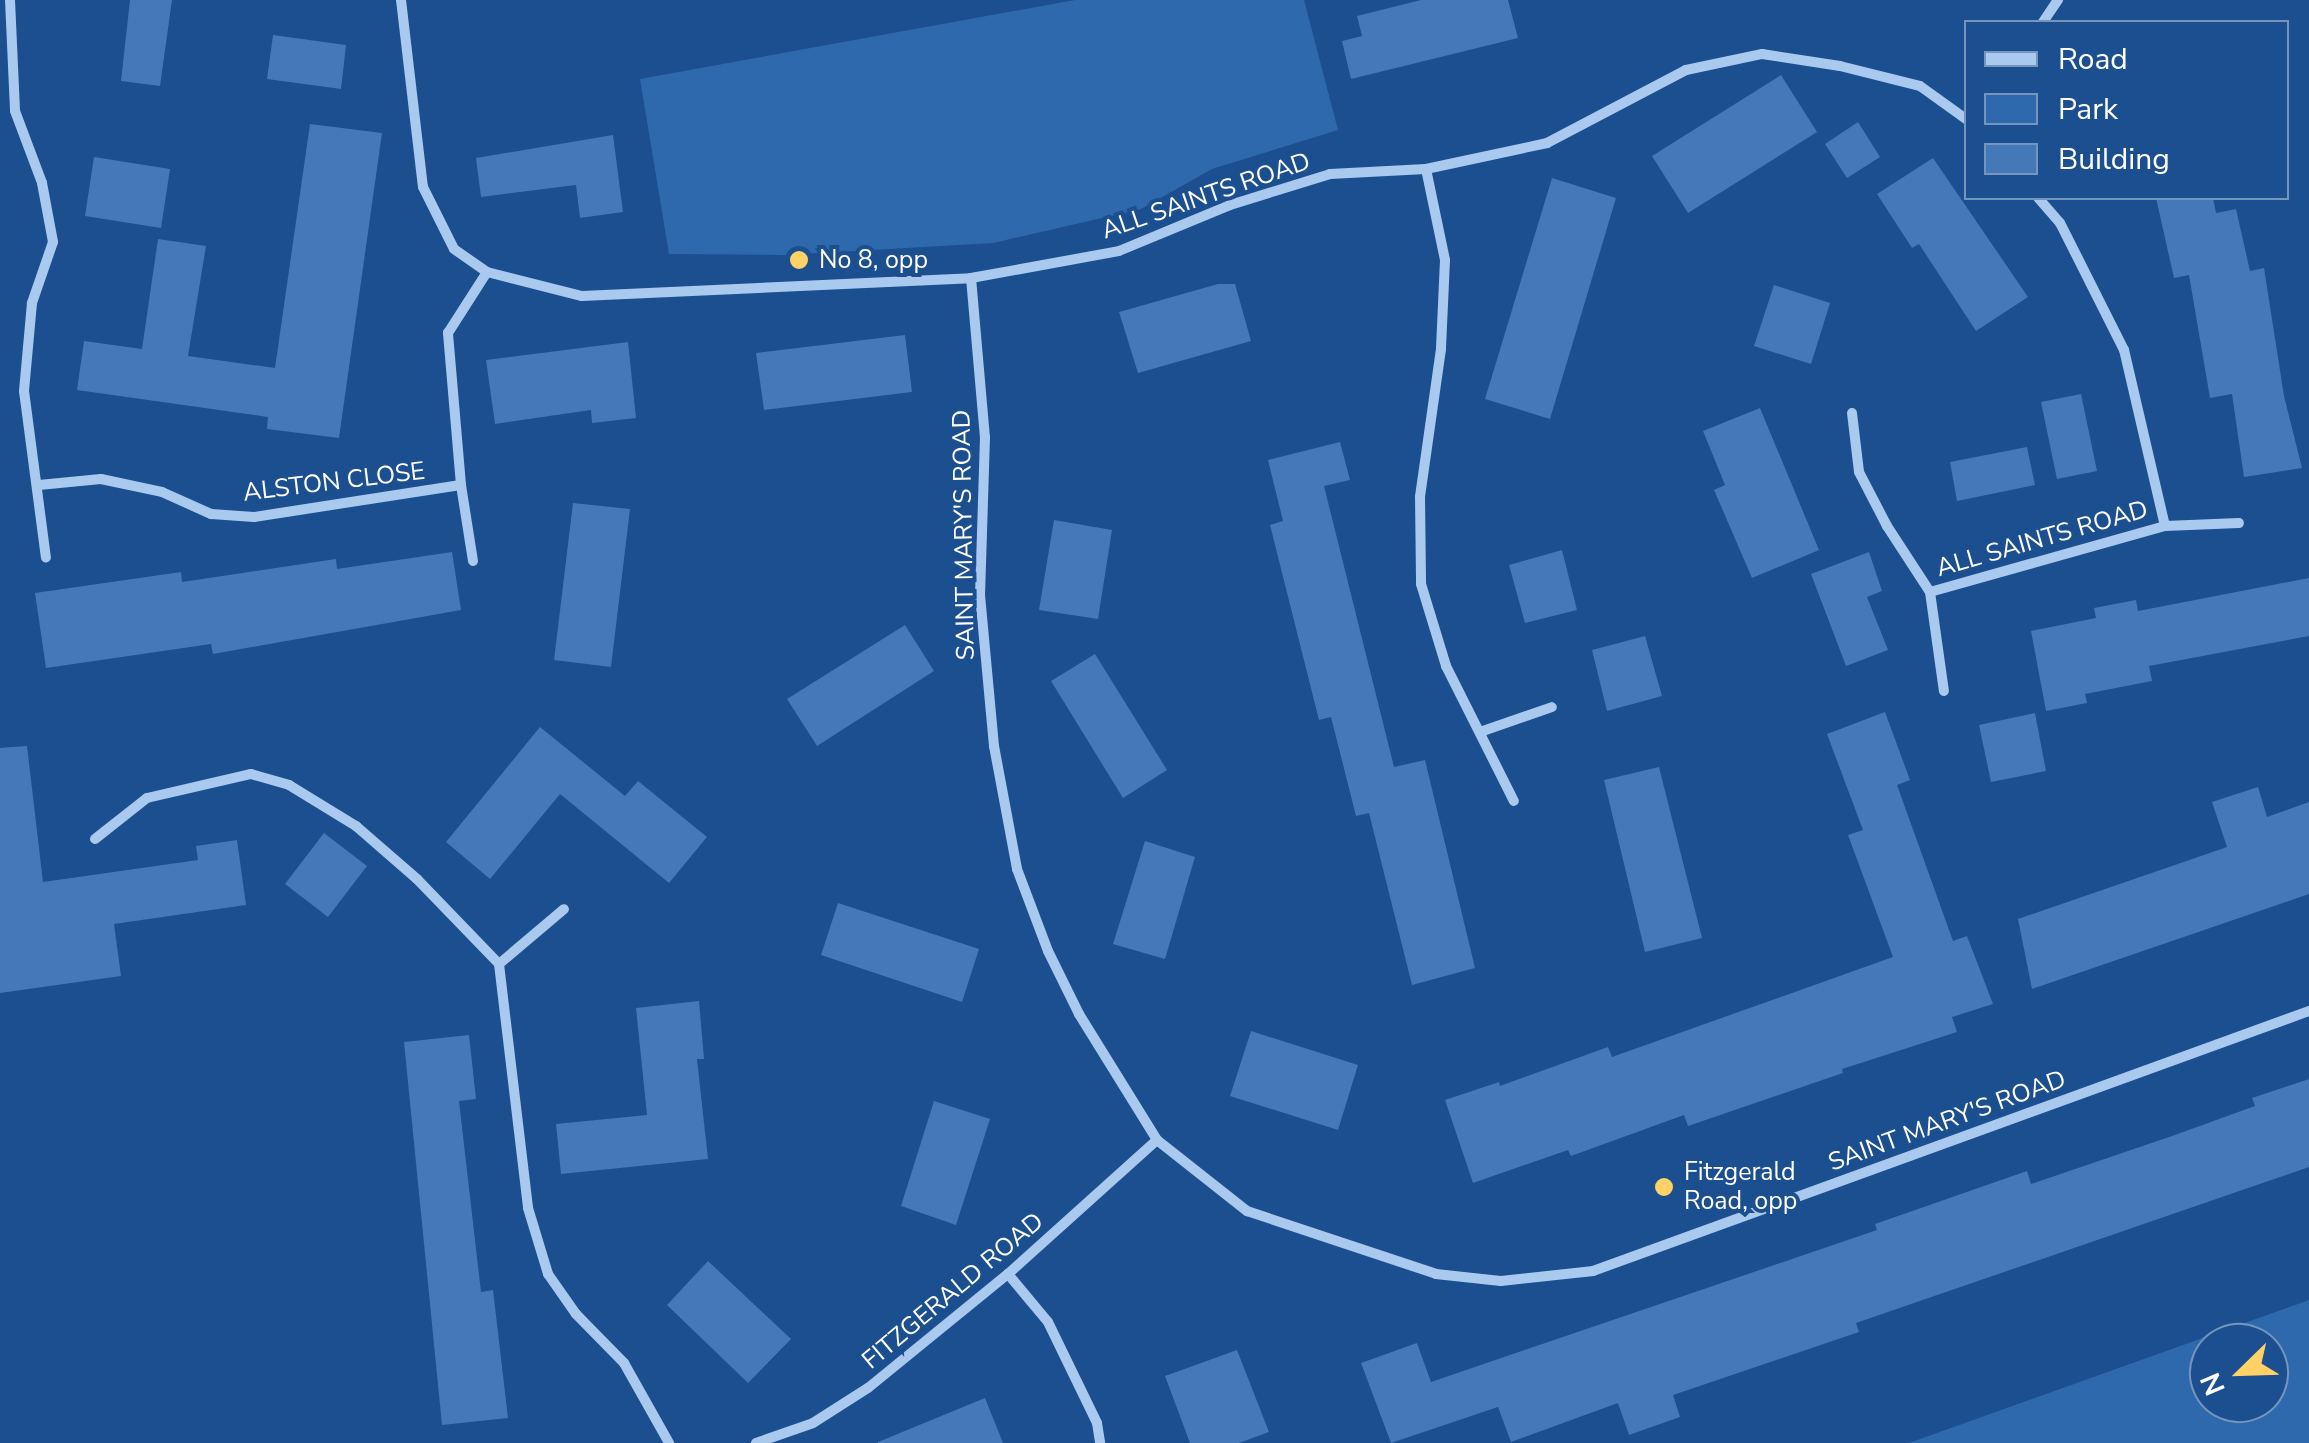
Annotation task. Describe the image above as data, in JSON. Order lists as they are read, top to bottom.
{
  "streets": {
    "street": [
      "ALL SAINTS ROAD",
      "ALSTON CLOSE",
      "SAINT MARY'S ROAD",
      "FITZGERALD ROAD"
    ]
  },
  "crossings": [
    ["ALL SAINTS ROAD", "SAINT MARY'S ROAD"],
    ["SAINT MARY'S ROAD", "FITZGERALD ROAD"]
  ],
  "places": ["No 8, opp", "Fitzgerald Road, opp"],
  "legend": ["Road", "Park", "Building"],
  "north": "bottom left"
}
